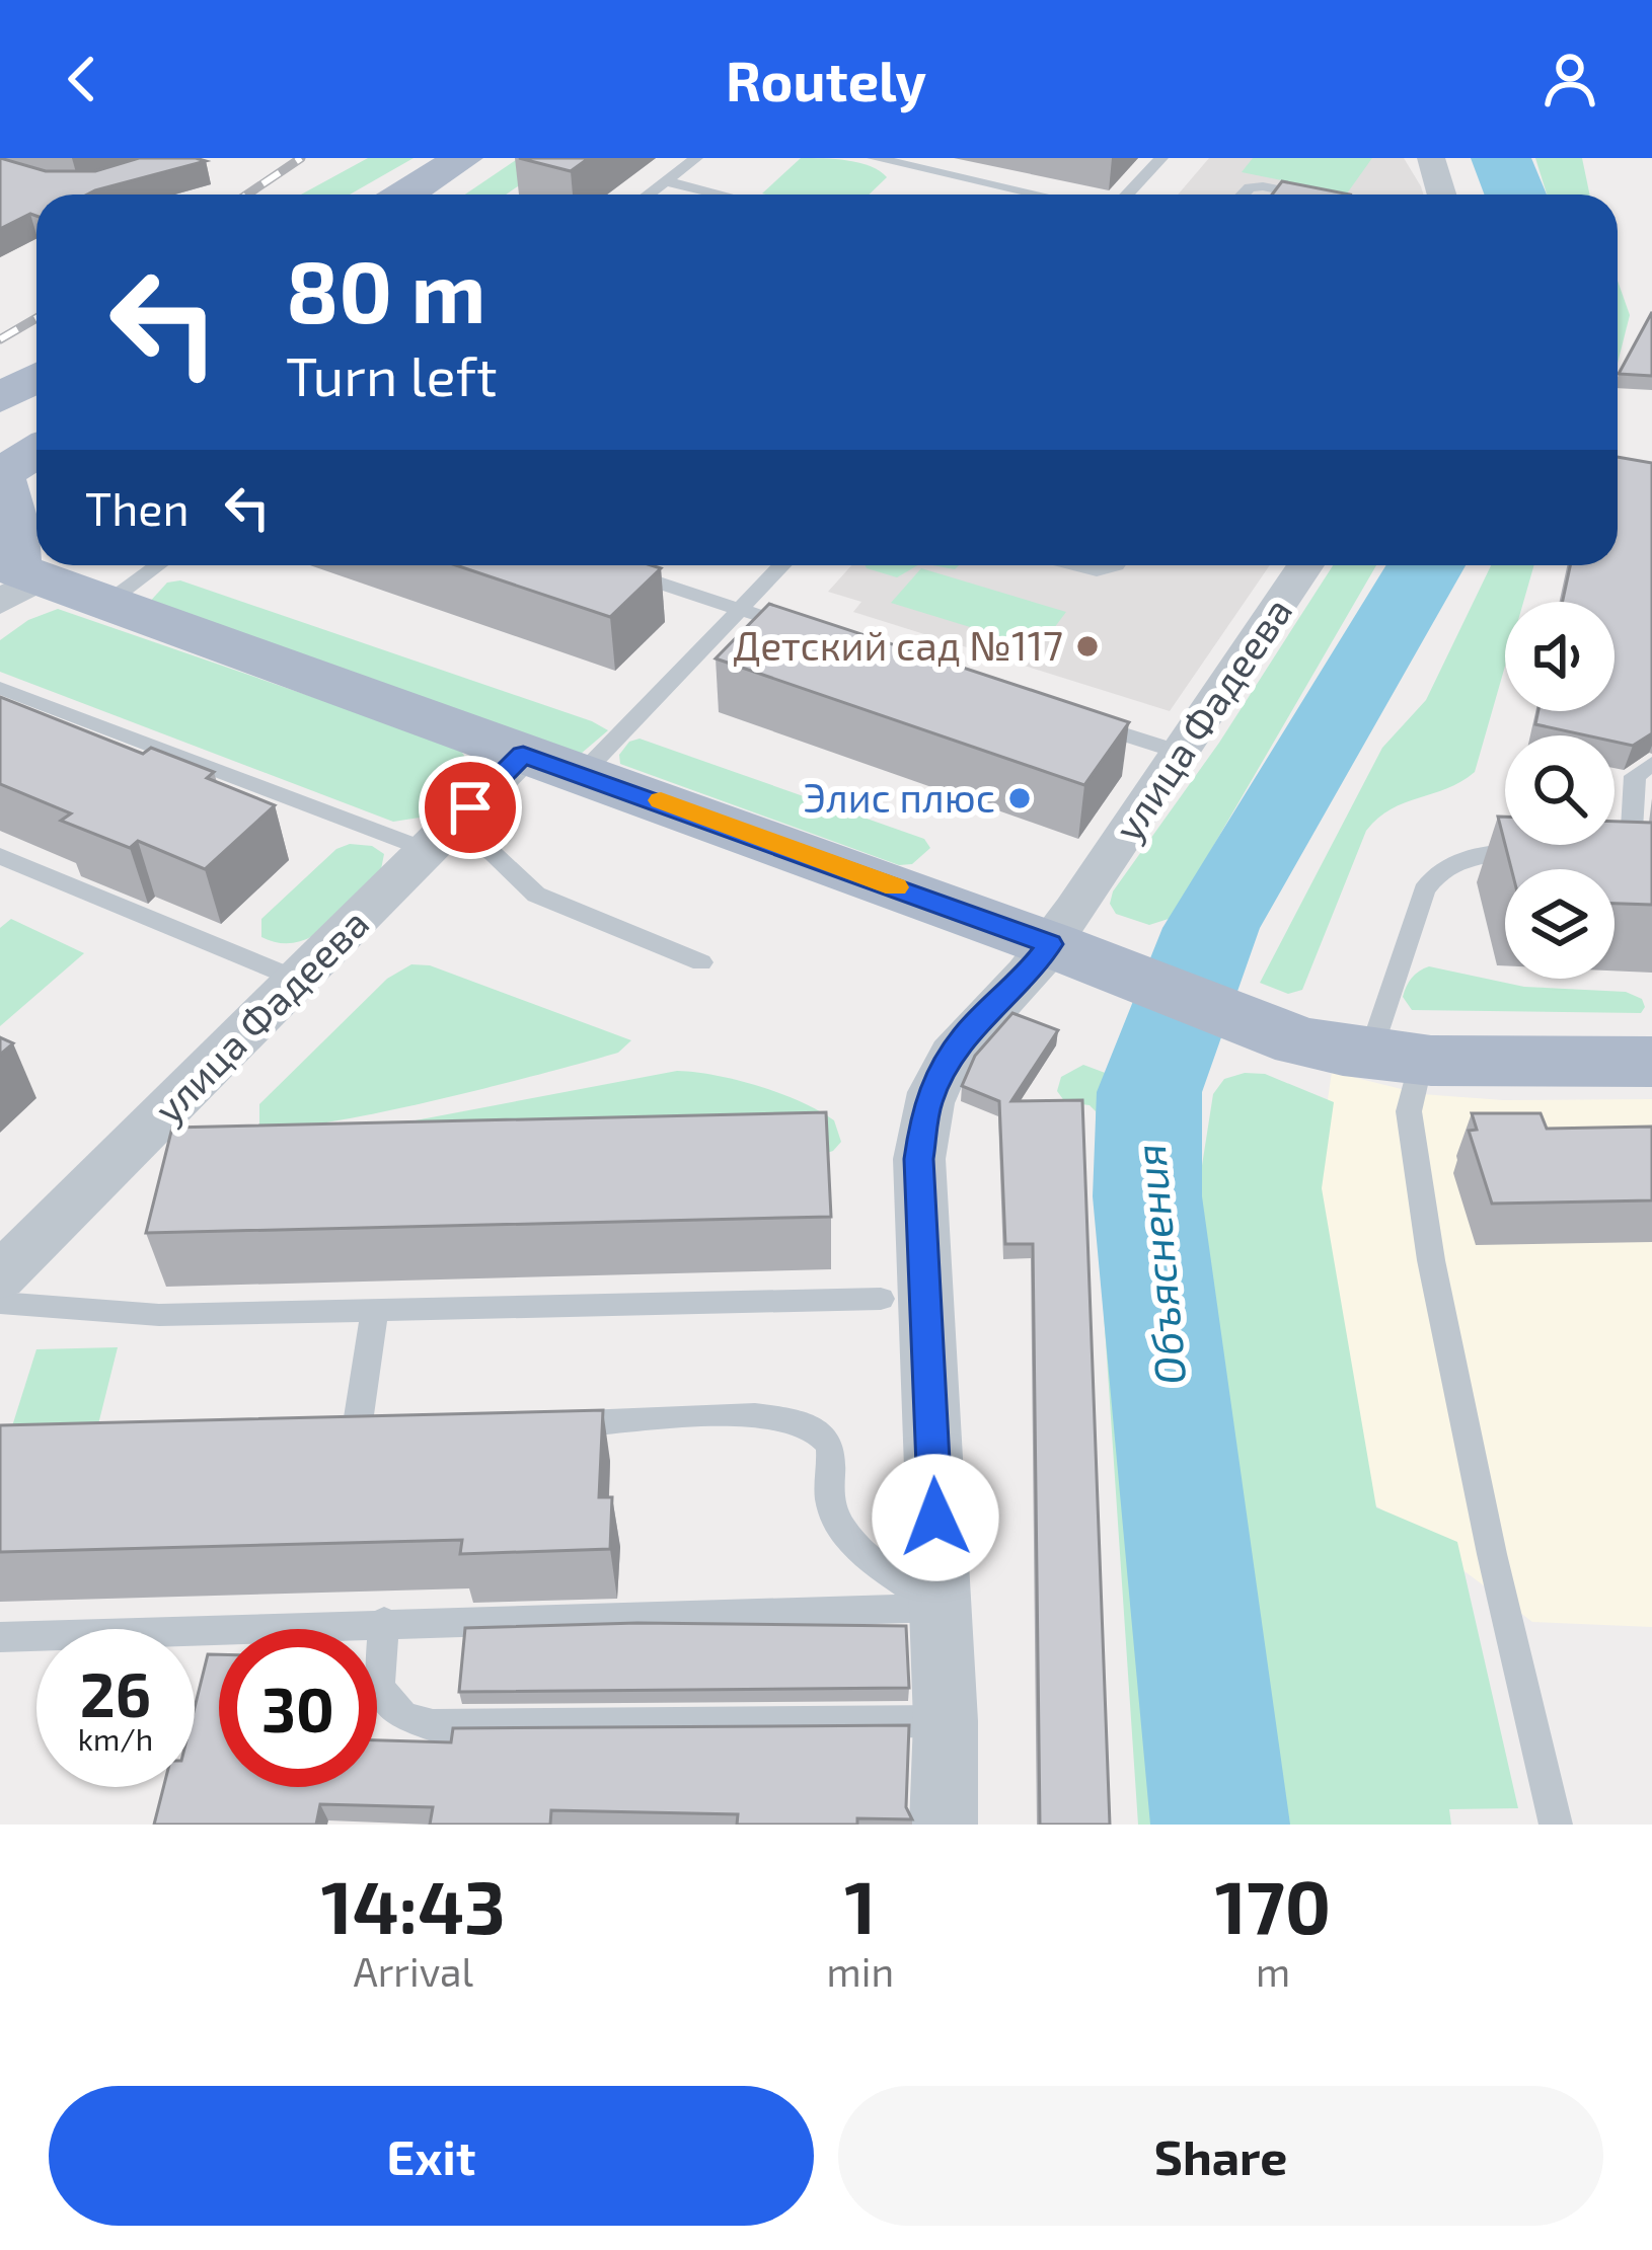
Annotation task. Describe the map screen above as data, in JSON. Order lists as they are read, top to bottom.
{
  "streets": {
    "street": ["улица Фадеева"]
  },
  "water": ["Объяснения"],
  "places": ["Детский сад №117", "Элис плюс"],
  "page": {
    "header": "Routely",
    "turn": ["80 m", "Turn left"],
    "then": "Then",
    "speed": "26 km/h",
    "limit": "30",
    "eta": [
      "14:43",
      "Arrival",
      "1",
      "min",
      "170",
      "m"
    ],
    "buttons": ["Exit", "Share"]
  }
}
